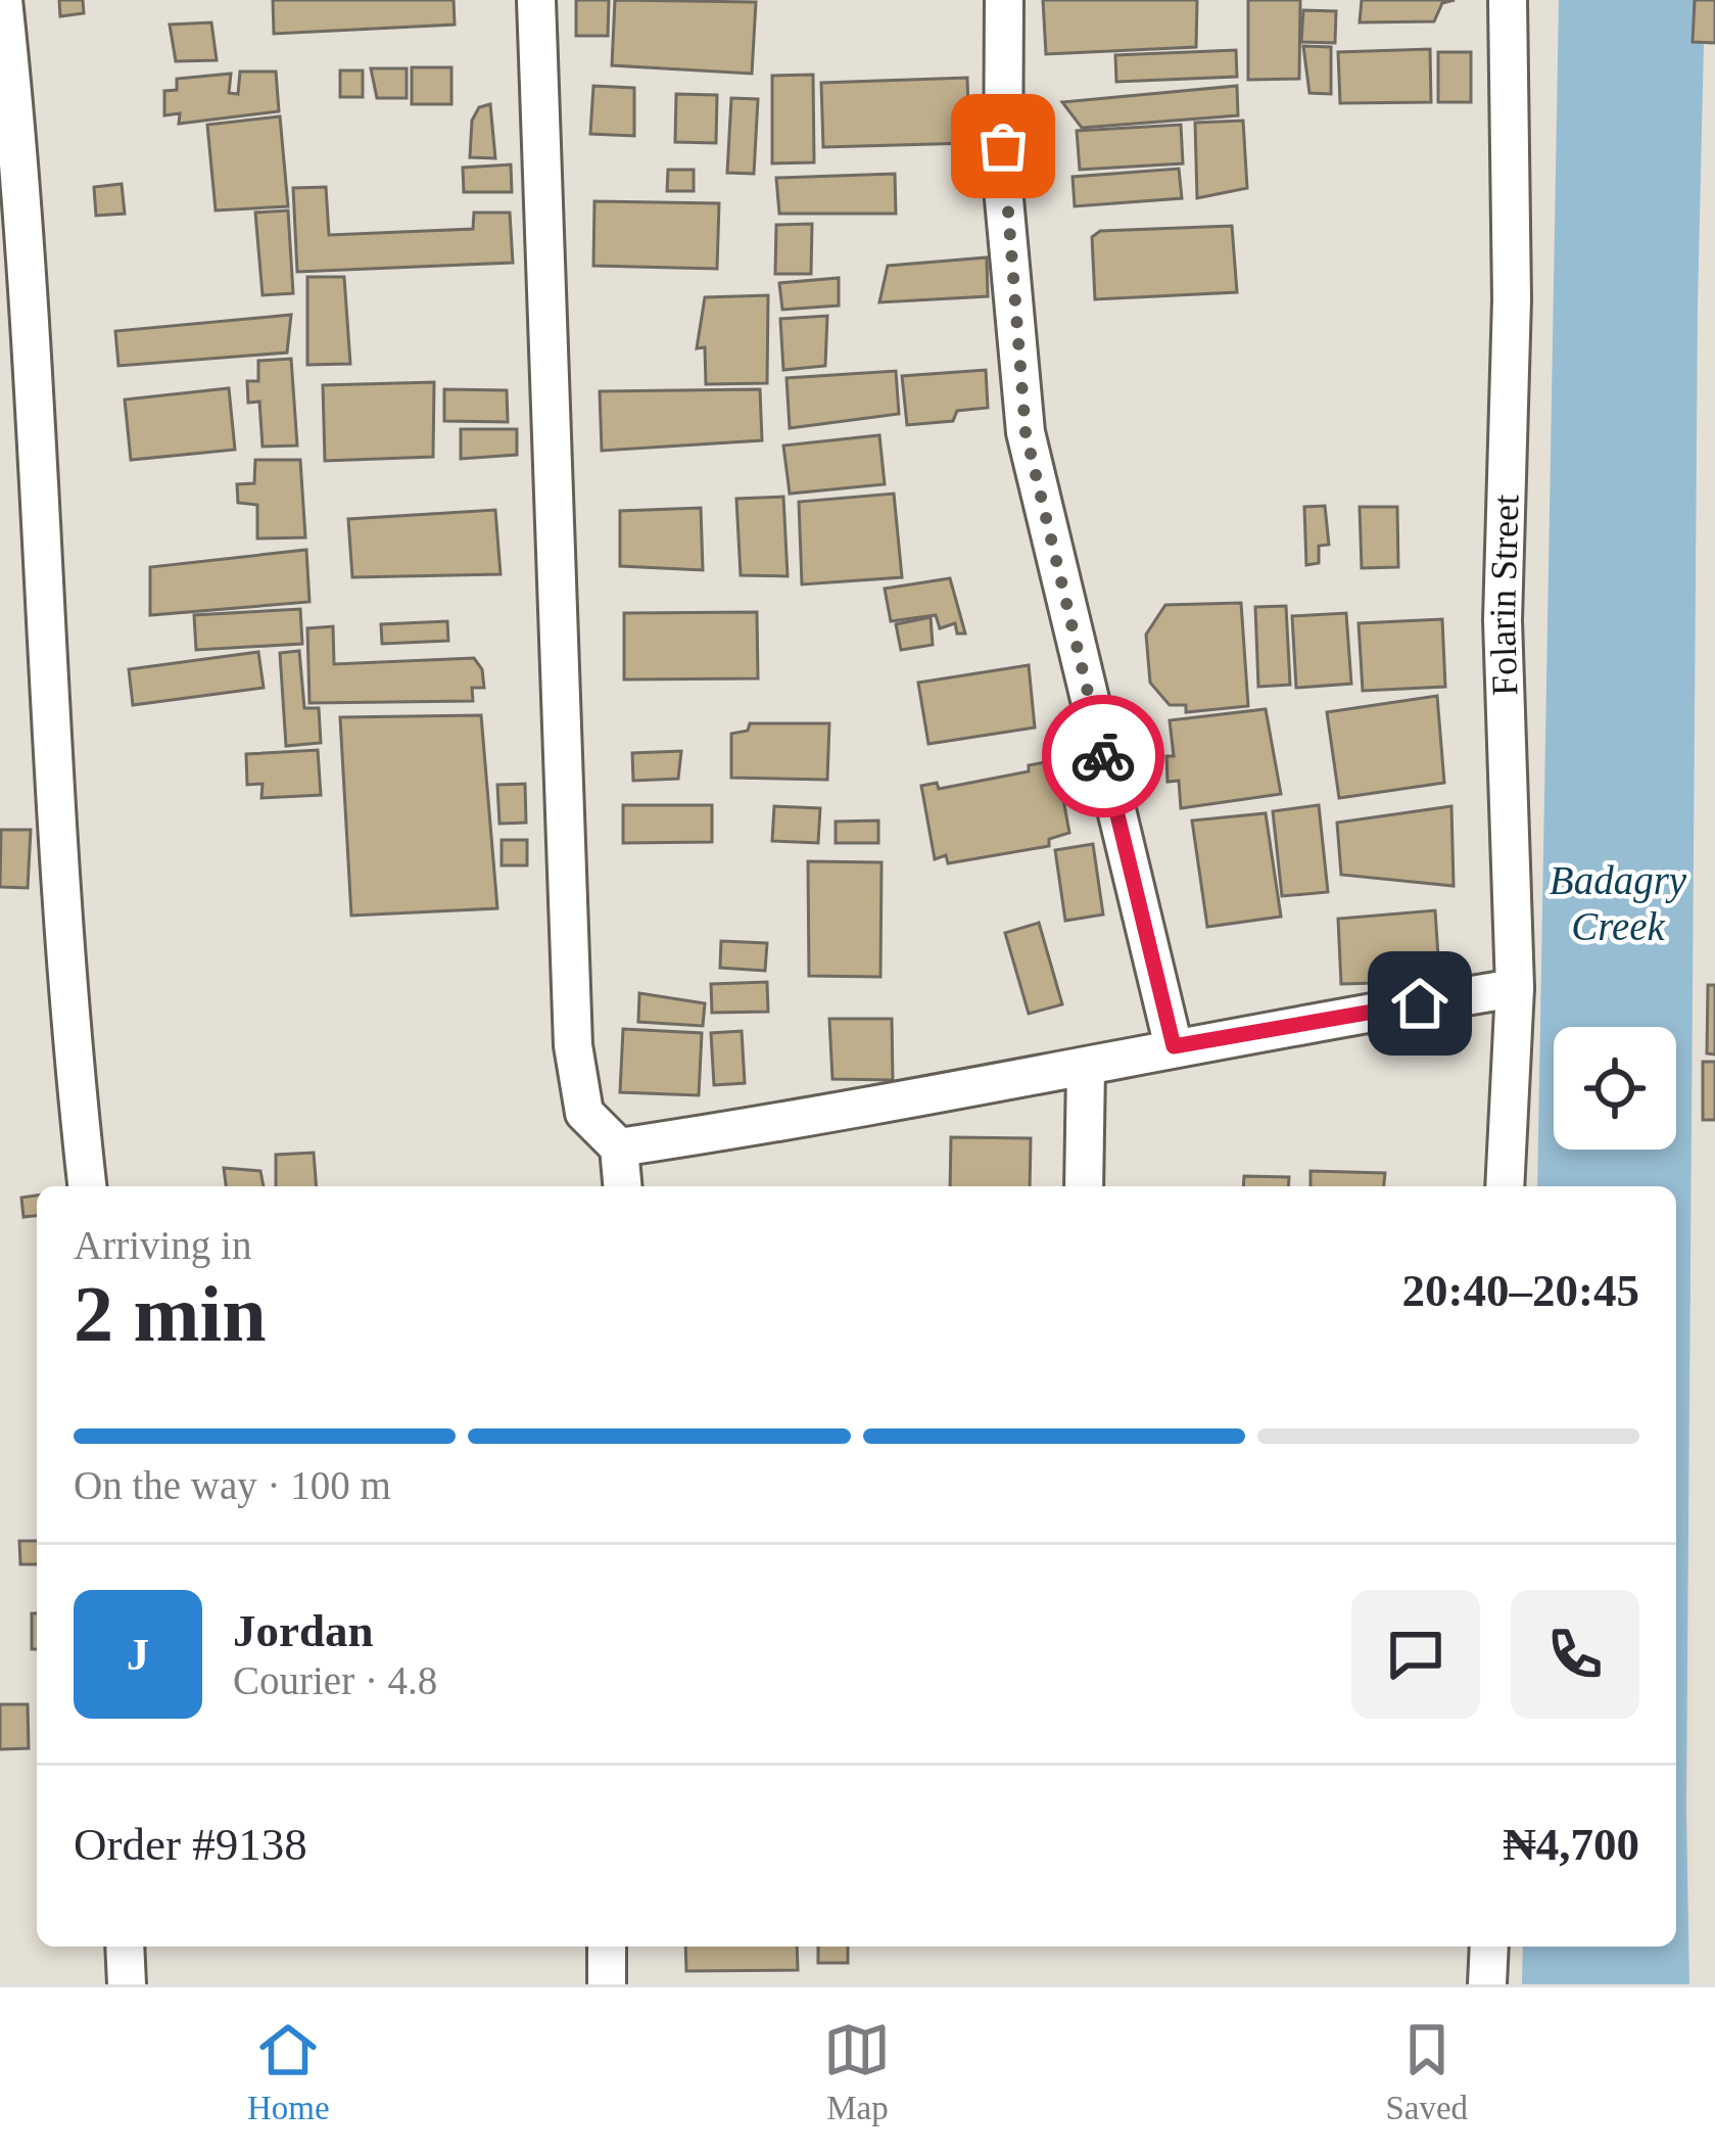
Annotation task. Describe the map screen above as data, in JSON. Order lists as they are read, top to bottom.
{
  "streets": {
    "street": ["Folarin Street"]
  },
  "water": ["Badagry Creek"],
  "page": {
    "heading": ["2 min", "Arriving in", "20:40–20:45"],
    "panel": [
      "Jordan",
      "Courier · 4.8",
      "Order #9138",
      "₦4,700"
    ],
    "bar": "On the way · 100 m",
    "round": "J",
    "tabs": ["Home", "Map", "Saved"]
  }
}
